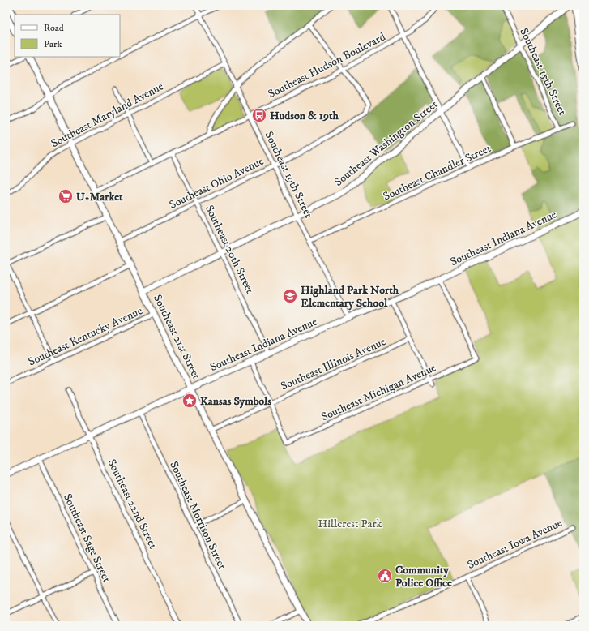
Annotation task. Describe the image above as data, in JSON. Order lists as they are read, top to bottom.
{
  "streets": {
    "street": [
      "Southeast Hudson Boulevard",
      "Southeast 15th Street",
      "Southeast Maryland Avenue",
      "Southeast Washington Street",
      "Southeast Chandler Street",
      "Southeast 19th Street",
      "Southeast Ohio Avenue",
      "Southeast Indiana Avenue",
      "Southeast 20th Street",
      "Southeast Kentucky Avenue",
      "Southeast 21st Street",
      "Southeast Illinois Avenue",
      "Southeast Michigan Avenue",
      "Southeast 22nd Street",
      "Southeast Morrison Street",
      "Southeast Sage Street",
      "Southeast Iowa Avenue"
    ]
  },
  "crossings": [
    ["Southeast Hudson Boulevard", "Southeast 19th Street"],
    ["Southeast Hudson Boulevard", "Southeast Ohio Avenue"],
    ["Southeast Hudson Boulevard", "Southeast 20th Street"],
    ["Southeast Hudson Boulevard", "Southeast 21st Street"],
    ["Southeast 15th Street", "Southeast Washington Street"],
    ["Southeast 15th Street", "Southeast Chandler Street"],
    ["Southeast Maryland Avenue", "Southeast 19th Street"],
    ["Southeast Maryland Avenue", "Southeast 21st Street"],
    ["Southeast Washington Street", "Southeast 19th Street"],
    ["Southeast Washington Street", "Southeast 20th Street"],
    ["Southeast Washington Street", "Southeast 21st Street"],
    ["Southeast Chandler Street", "Southeast 19th Street"],
    ["Southeast 19th Street", "Southeast Ohio Avenue"],
    ["Southeast 19th Street", "Southeast Indiana Avenue"],
    ["Southeast Ohio Avenue", "Southeast 20th Street"],
    ["Southeast Ohio Avenue", "Southeast 21st Street"],
    ["Southeast Indiana Avenue", "Southeast 20th Street"],
    ["Southeast Indiana Avenue", "Southeast 21st Street"],
    ["Southeast Indiana Avenue", "Southeast Michigan Avenue"],
    ["Southeast Indiana Avenue", "Southeast 22nd Street"],
    ["Southeast Indiana Avenue", "Southeast Morrison Street"],
    ["Southeast Indiana Avenue", "Southeast Sage Street"],
    ["Southeast Kentucky Avenue", "Southeast 21st Street"],
    ["Southeast 21st Street", "Southeast Illinois Avenue"],
    ["Southeast Illinois Avenue", "Southeast Michigan Avenue"]
  ],
  "parks": ["Hillcrest Park"],
  "places": {
    "bus stop": ["Hudson & 19th"],
    "supermarket": ["U-Market"],
    "school or university": ["Highland Park North Elementary School"],
    "place": ["Kansas Symbols"],
    "public building": ["Community Police Office"]
  },
  "legend": ["Road", "Park"]
}
